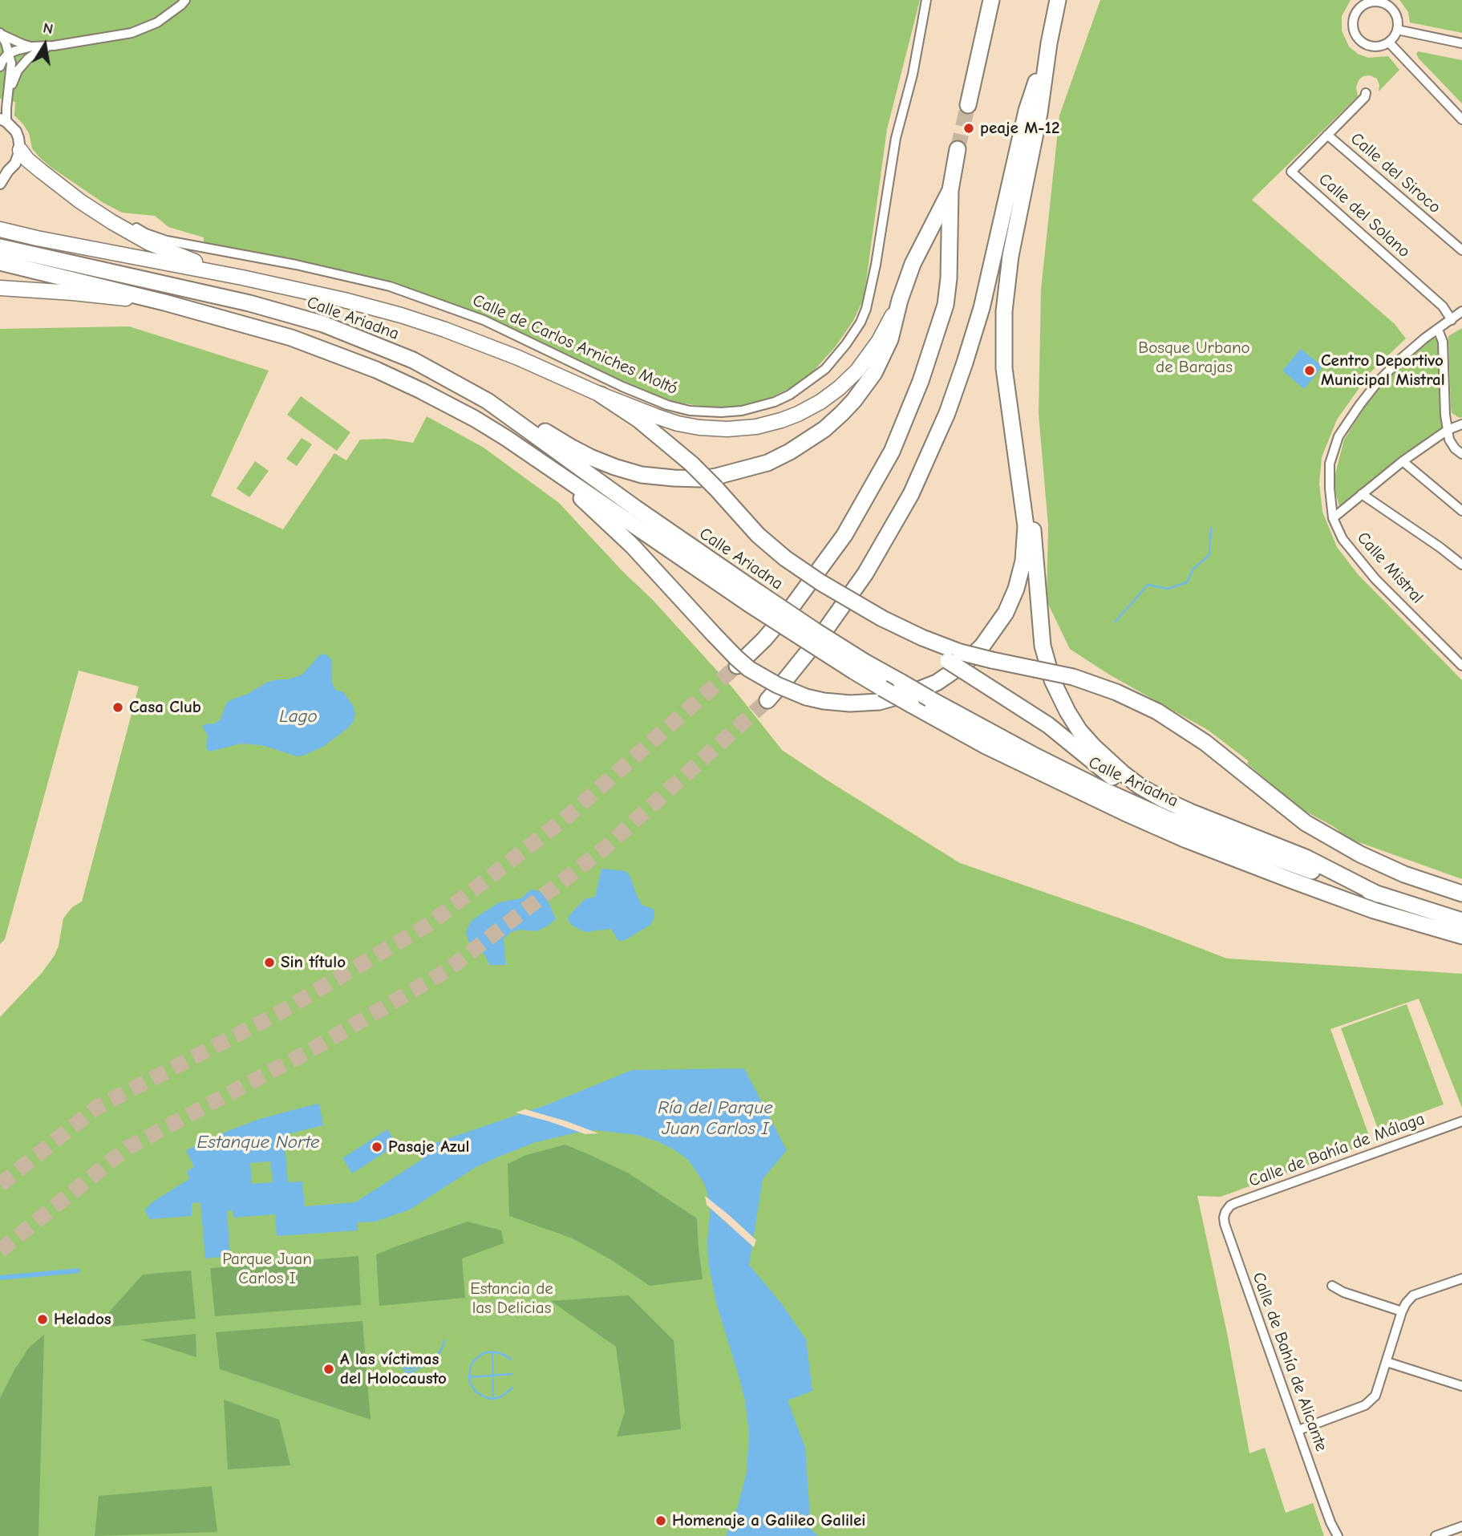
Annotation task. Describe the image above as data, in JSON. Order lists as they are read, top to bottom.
{
  "streets": {
    "highway": ["Calle Ariadna"],
    "street": [
      "Calle del Siroco",
      "Calle del Solano",
      "Calle de Carlos Arniches Moltó",
      "Calle Mistral",
      "Calle de Bahía de Málaga",
      "Calle de Bahía de Alicante"
    ]
  },
  "crossings": [
    ["Calle del Siroco", "Calle del Solano"],
    ["Calle del Solano", "Calle Mistral"],
    ["Calle de Bahía de Málaga", "Calle de Bahía de Alicante"]
  ],
  "water": ["Lago", "Ría del Parque Juan Carlos I", "Estanque Norte"],
  "parks": ["Bosque Urbano de Barajas", "Parque Juan Carlos I", "Estancia de las Delicias"],
  "places": [
    "peaje M-12",
    "Centro Deportivo Municipal Mistral",
    "Casa Club",
    "Sin título",
    "Pasaje Azul",
    "Helados",
    "A las víctimas del Holocausto",
    "Homenaje a Galileo Galilei"
  ],
  "north": "top"
}
